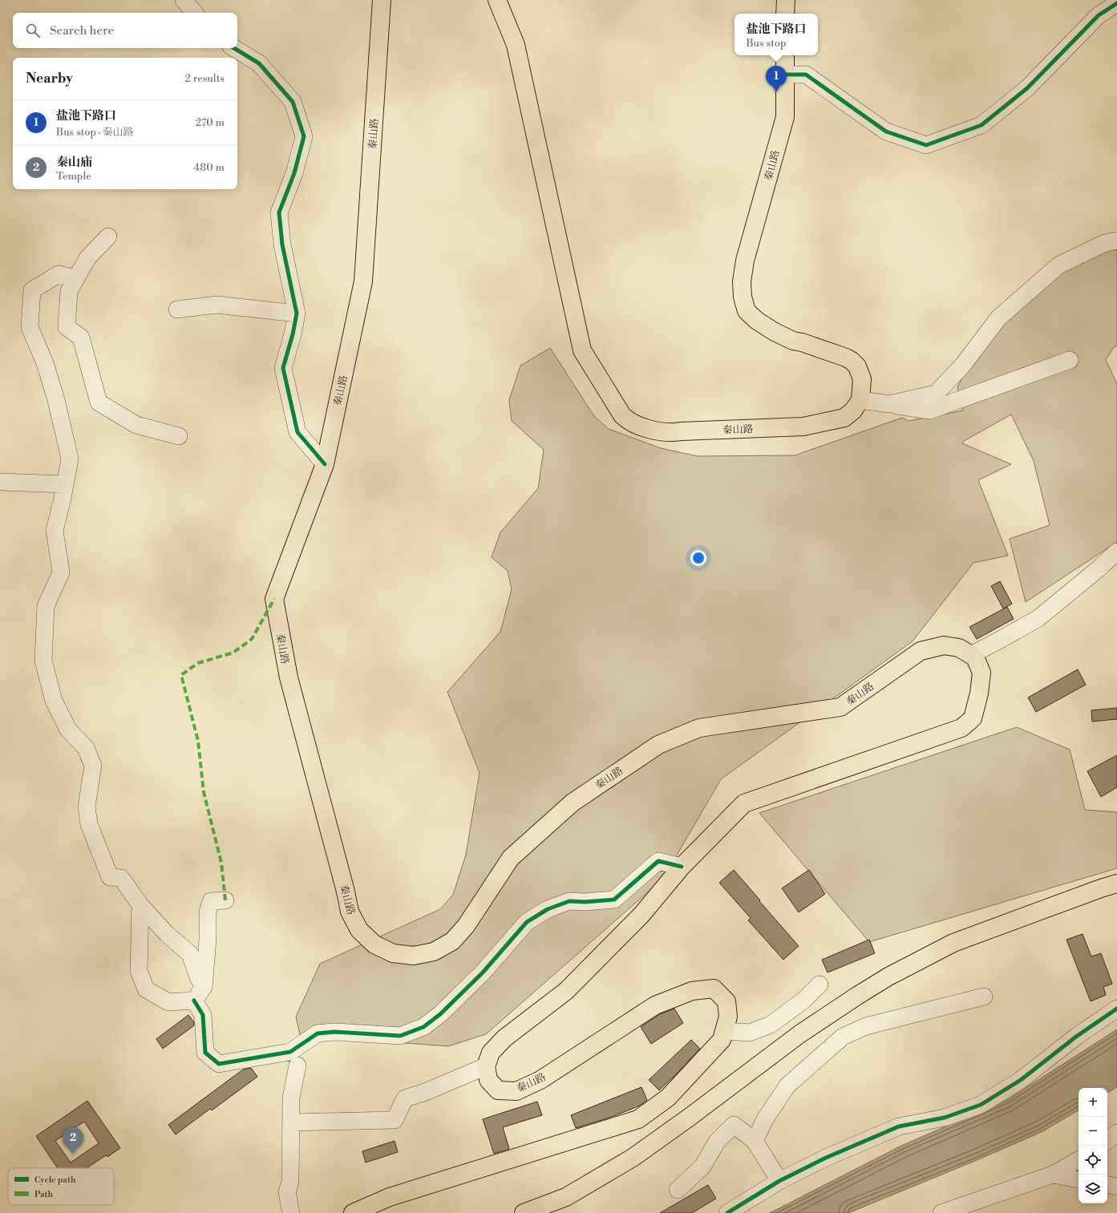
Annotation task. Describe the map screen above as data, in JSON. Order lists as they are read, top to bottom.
{
  "streets": {
    "main road": ["秦山路"]
  },
  "legend": ["Cycle path", "Path"],
  "page": {
    "search": "Search here",
    "popup": ["盐池下路口", "Bus stop"],
    "heading": ["Nearby", "2 results"],
    "pins": ["1", "2"],
    "list": [
      {
        "mark": "1",
        "name": "盐池下路口",
        "note": "Bus stop · 秦山路",
        "value": "270 m"
      },
      {
        "mark": "2",
        "name": "秦山庙",
        "note": "Temple",
        "value": "480 m"
      }
    ],
    "map_buttons": ["+", "−"]
  }
}
